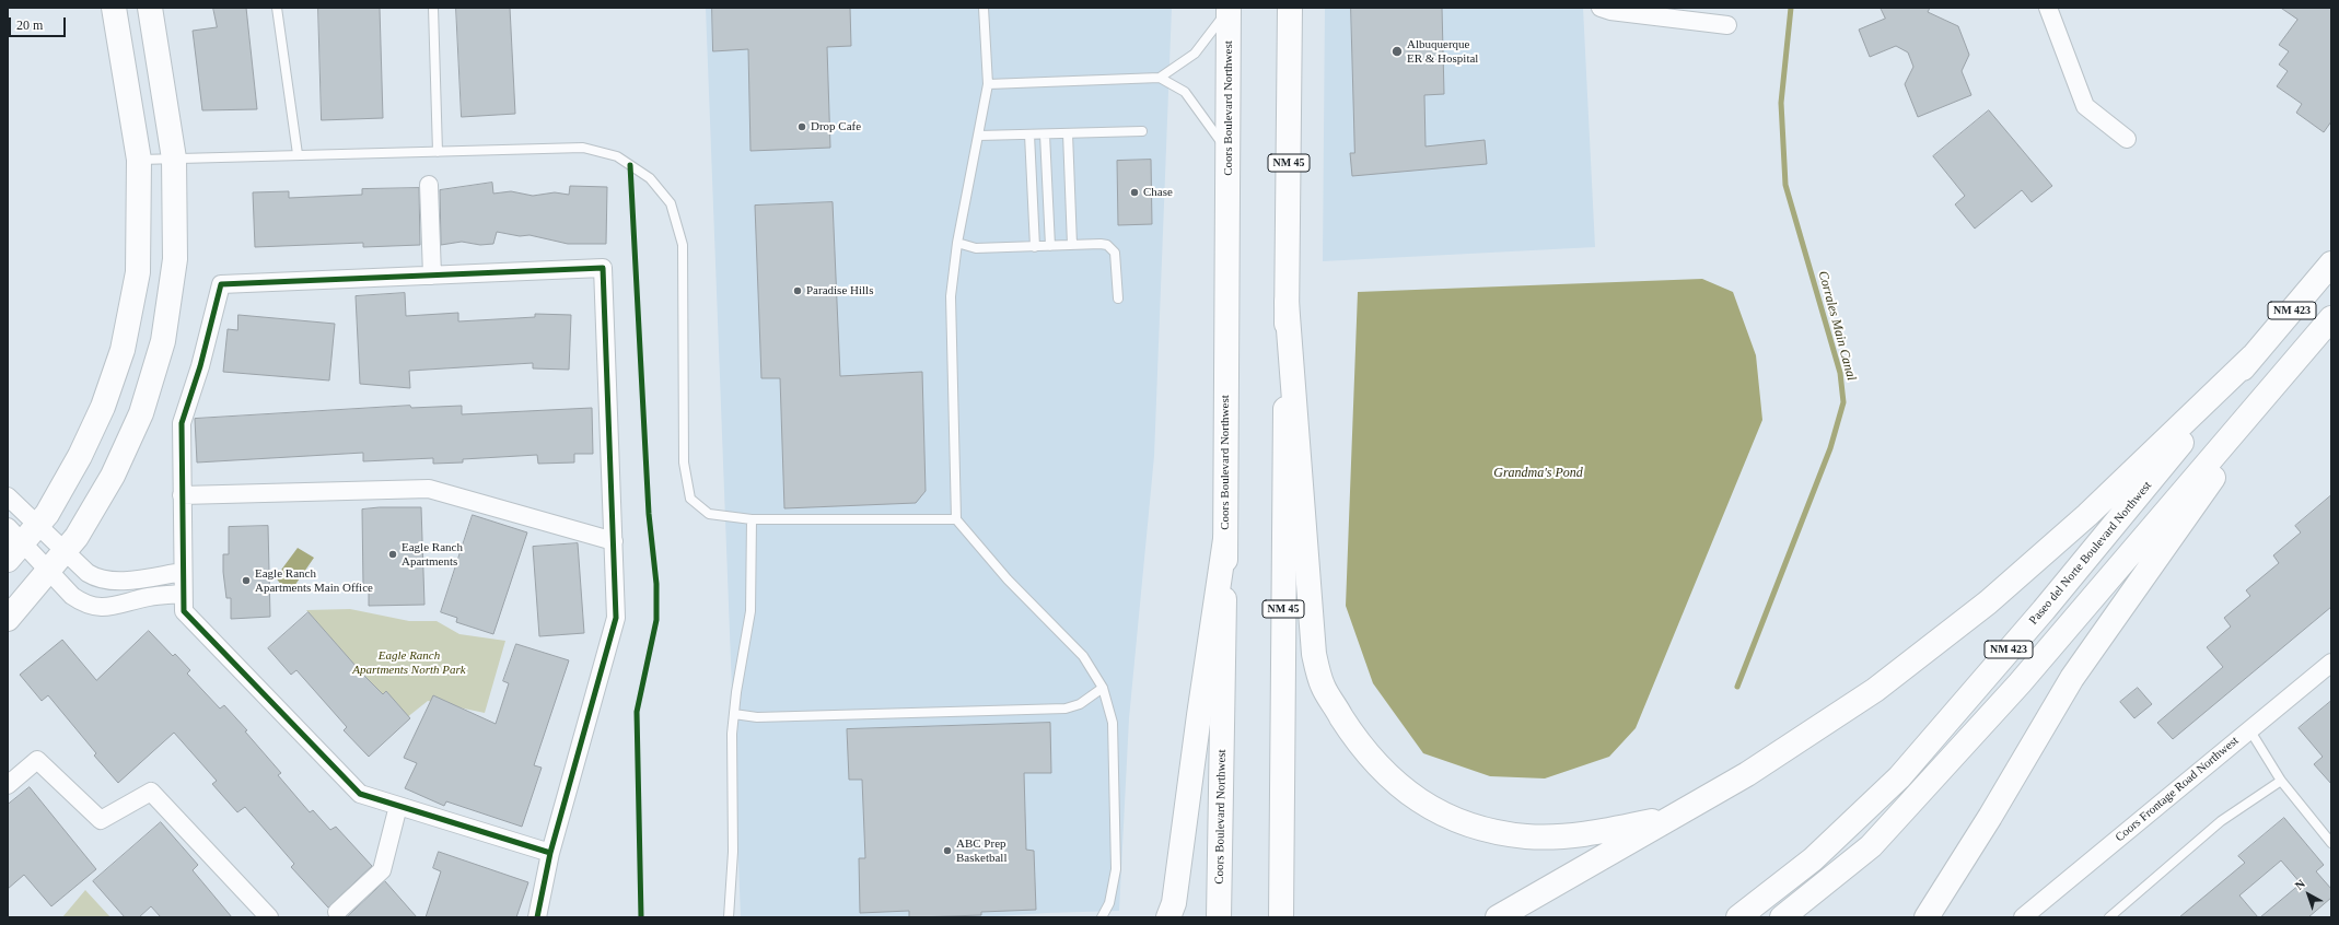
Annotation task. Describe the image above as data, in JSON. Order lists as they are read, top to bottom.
{
  "streets": {
    "main road": [
      "Coors Boulevard Northwest",
      "NM 45",
      "NM 423",
      "Paseo del Norte Boulevard Northwest"
    ],
    "street": ["Coors Frontage Road Northwest"]
  },
  "water": ["Corrales Main Canal", "Grandma's Pond"],
  "parks": ["Eagle Ranch Apartments North Park"],
  "places": [
    "Albuquerque ER & Hospital",
    "Drop Cafe",
    "Chase",
    "Paradise Hills",
    "Eagle Ranch Apartments",
    "Eagle Ranch Apartments Main Office",
    "ABC Prep Basketball"
  ],
  "scale_bar": "20 m",
  "north": "top left"
}
